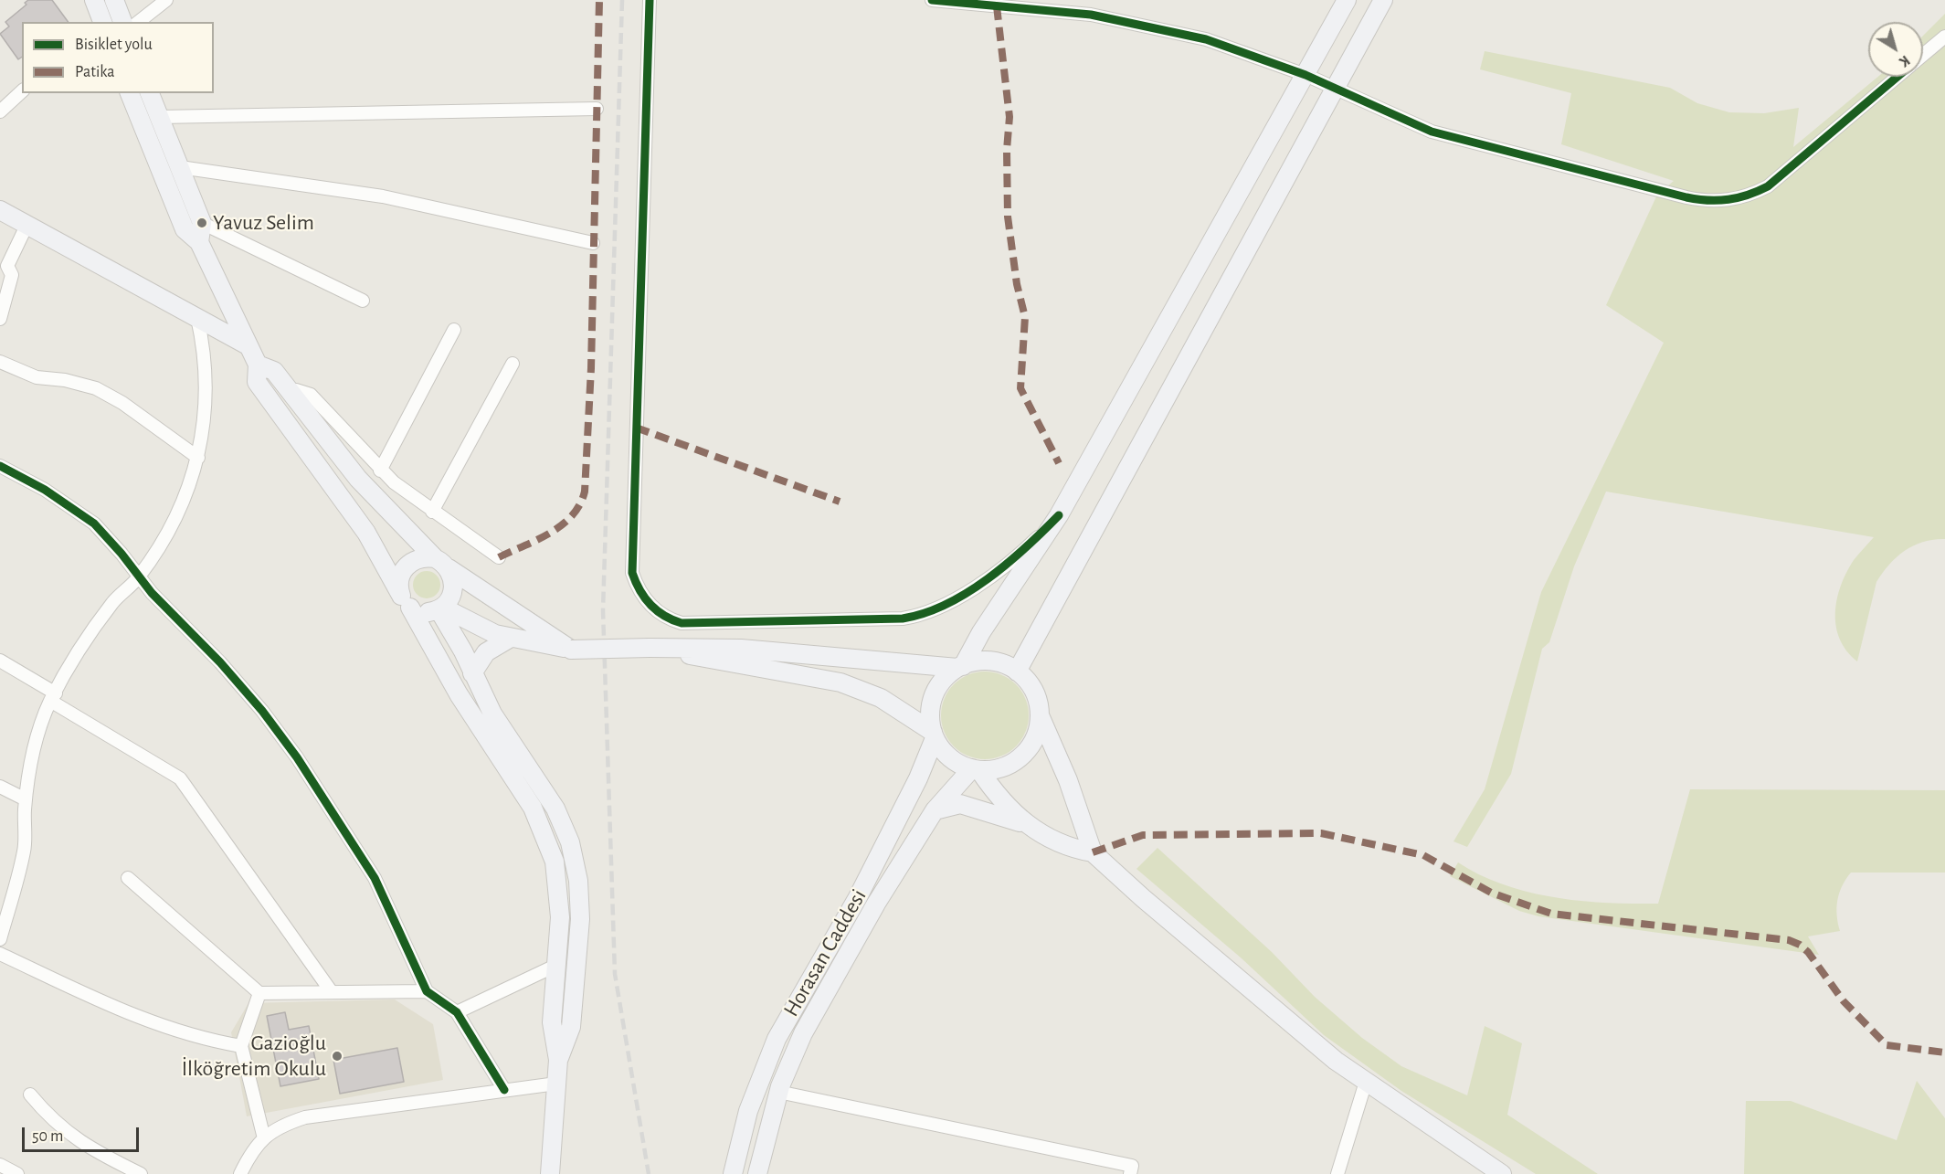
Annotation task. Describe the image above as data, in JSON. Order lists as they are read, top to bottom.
{
  "streets": {
    "street": ["Horasan Caddesi"]
  },
  "places": ["Yavuz Selim", "Gazioğlu İlköğretim Okulu"],
  "legend": ["Bisiklet yolu", "Patika"],
  "scale_bar": "50 m",
  "north": "bottom right"
}
